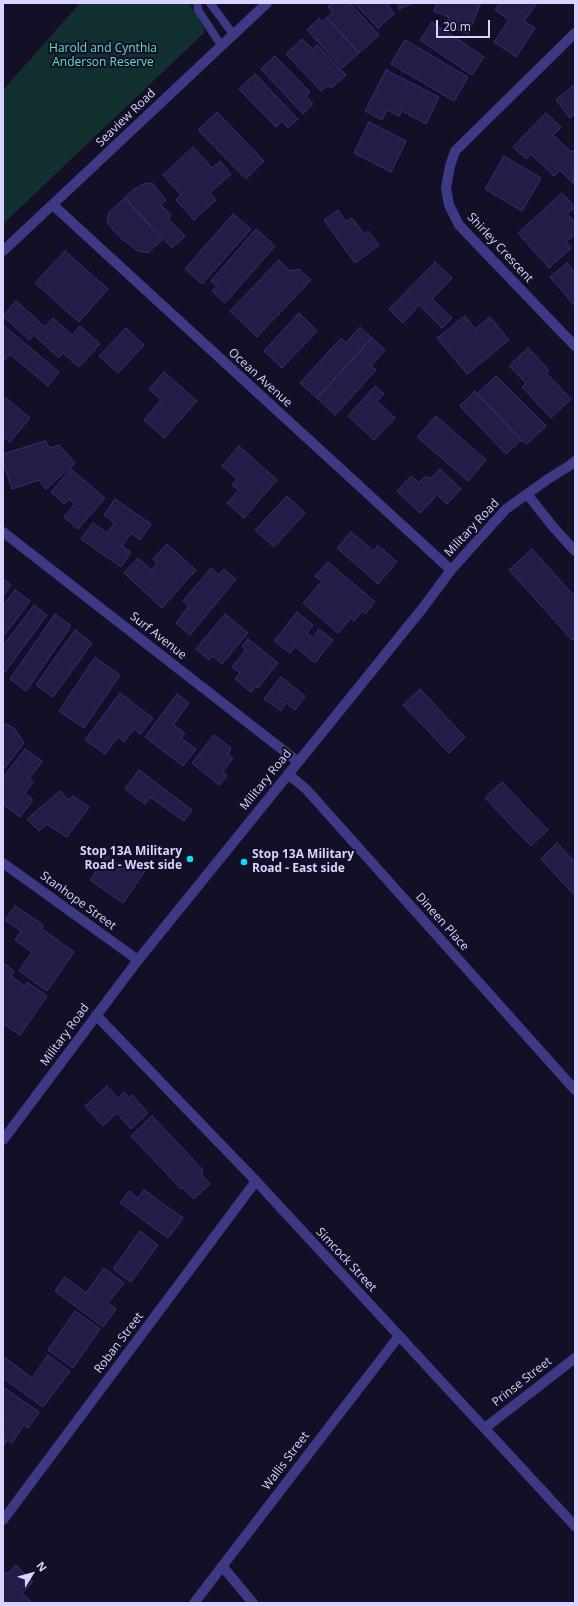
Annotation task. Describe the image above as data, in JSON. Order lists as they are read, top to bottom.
{
  "streets": {
    "street": [
      "Seaview Road",
      "Shirley Crescent",
      "Ocean Avenue",
      "Military Road",
      "Surf Avenue",
      "Stanhope Street",
      "Dineen Place",
      "Simcock Street",
      "Roban Street",
      "Prinse Street",
      "Wallis Street"
    ]
  },
  "crossings": [
    ["Seaview Road", "Ocean Avenue"],
    ["Ocean Avenue", "Military Road"],
    ["Military Road", "Surf Avenue"],
    ["Military Road", "Stanhope Street"],
    ["Military Road", "Dineen Place"],
    ["Military Road", "Simcock Street"],
    ["Simcock Street", "Roban Street"],
    ["Simcock Street", "Prinse Street"],
    ["Simcock Street", "Wallis Street"]
  ],
  "parks": ["Harold and Cynthia Anderson Reserve"],
  "places": ["Stop 13A Military Road - West side", "Stop 13A Military Road - East side"],
  "scale_bar": "20 m",
  "north": "top right"
}
